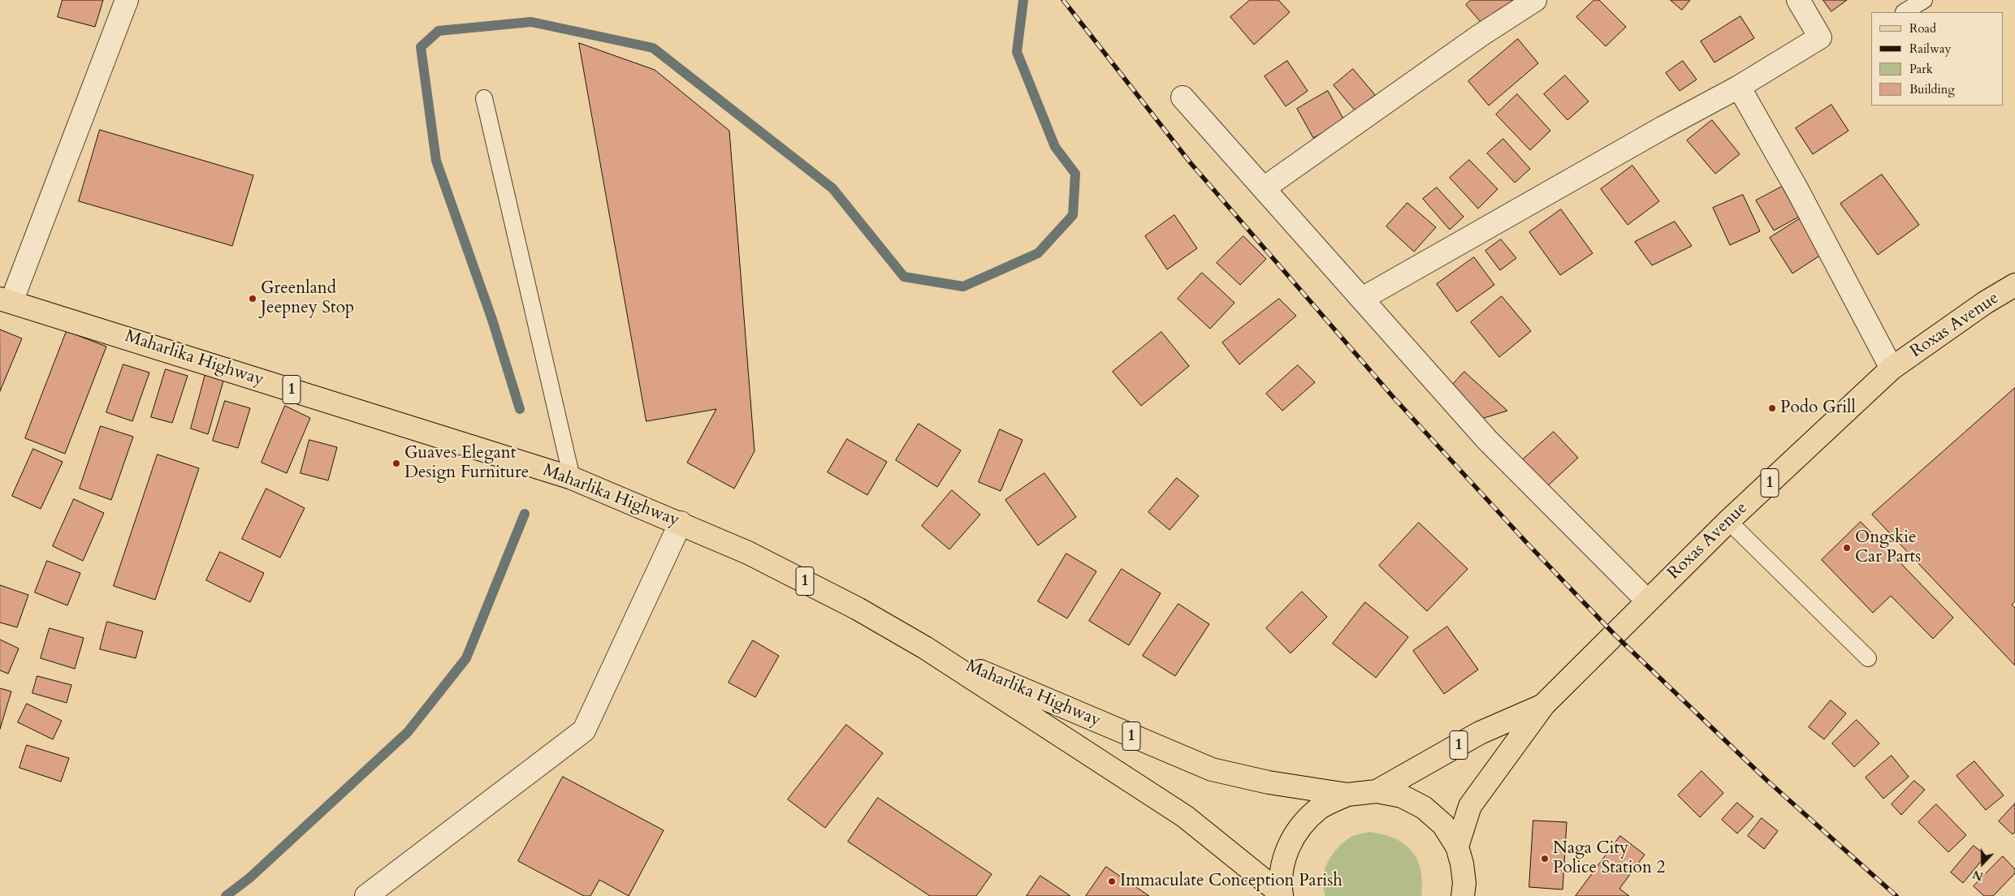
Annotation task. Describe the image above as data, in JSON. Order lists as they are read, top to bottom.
{
  "streets": {
    "main road": ["Roxas Avenue", "Maharlika Highway", "1"]
  },
  "crossings": [
    ["Roxas Avenue", "Maharlika Highway"],
    ["Roxas Avenue", "1"],
    ["Maharlika Highway", "1"]
  ],
  "places": [
    "Greenland Jeepney Stop",
    "Podo Grill",
    "Guaves Elegant Design Furniture",
    "Ongskie Car Parts",
    "Naga City Police Station 2",
    "Immaculate Conception Parish"
  ],
  "legend": [
    "Road",
    "Railway",
    "Park",
    "Building"
  ],
  "north": "bottom"
}
